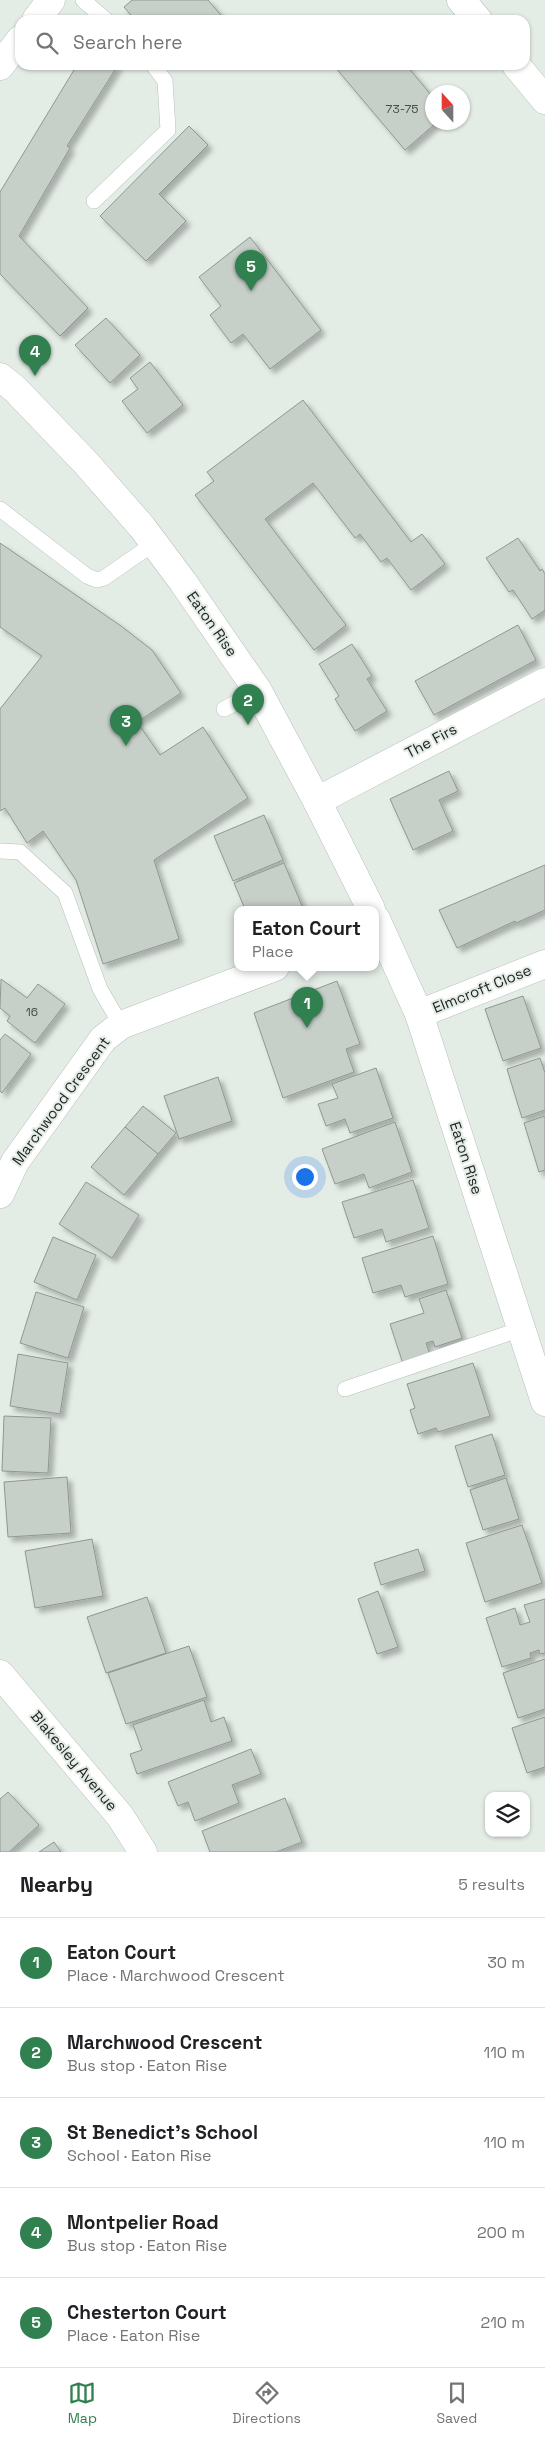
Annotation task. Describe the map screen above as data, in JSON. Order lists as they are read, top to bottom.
{
  "streets": {
    "street": [
      "Eaton Rise",
      "The Firs",
      "Elmcroft Close",
      "Marchwood Crescent",
      "Blakesley Avenue"
    ]
  },
  "crossings": [
    ["Eaton Rise", "The Firs"],
    ["Eaton Rise", "Elmcroft Close"]
  ],
  "house_numbers": ["73-75", "16"],
  "north": "top",
  "page": {
    "search": "Search here",
    "pins": [
      "5",
      "4",
      "2",
      "3",
      "1"
    ],
    "popup": ["Eaton Court", "Place"],
    "heading": ["Nearby", "5 results"],
    "list": [
      {
        "mark": "1",
        "name": "Eaton Court",
        "note": "Place · Marchwood Crescent",
        "value": "30 m"
      },
      {
        "mark": "2",
        "name": "Marchwood Crescent",
        "note": "Bus stop · Eaton Rise",
        "value": "110 m"
      },
      {
        "mark": "3",
        "name": "St Benedict's School",
        "note": "School · Eaton Rise",
        "value": "110 m"
      },
      {
        "mark": "4",
        "name": "Montpelier Road",
        "note": "Bus stop · Eaton Rise",
        "value": "200 m"
      },
      {
        "mark": "5",
        "name": "Chesterton Court",
        "note": "Place · Eaton Rise",
        "value": "210 m"
      }
    ],
    "nav": ["Map", "Directions", "Saved"]
  }
}
